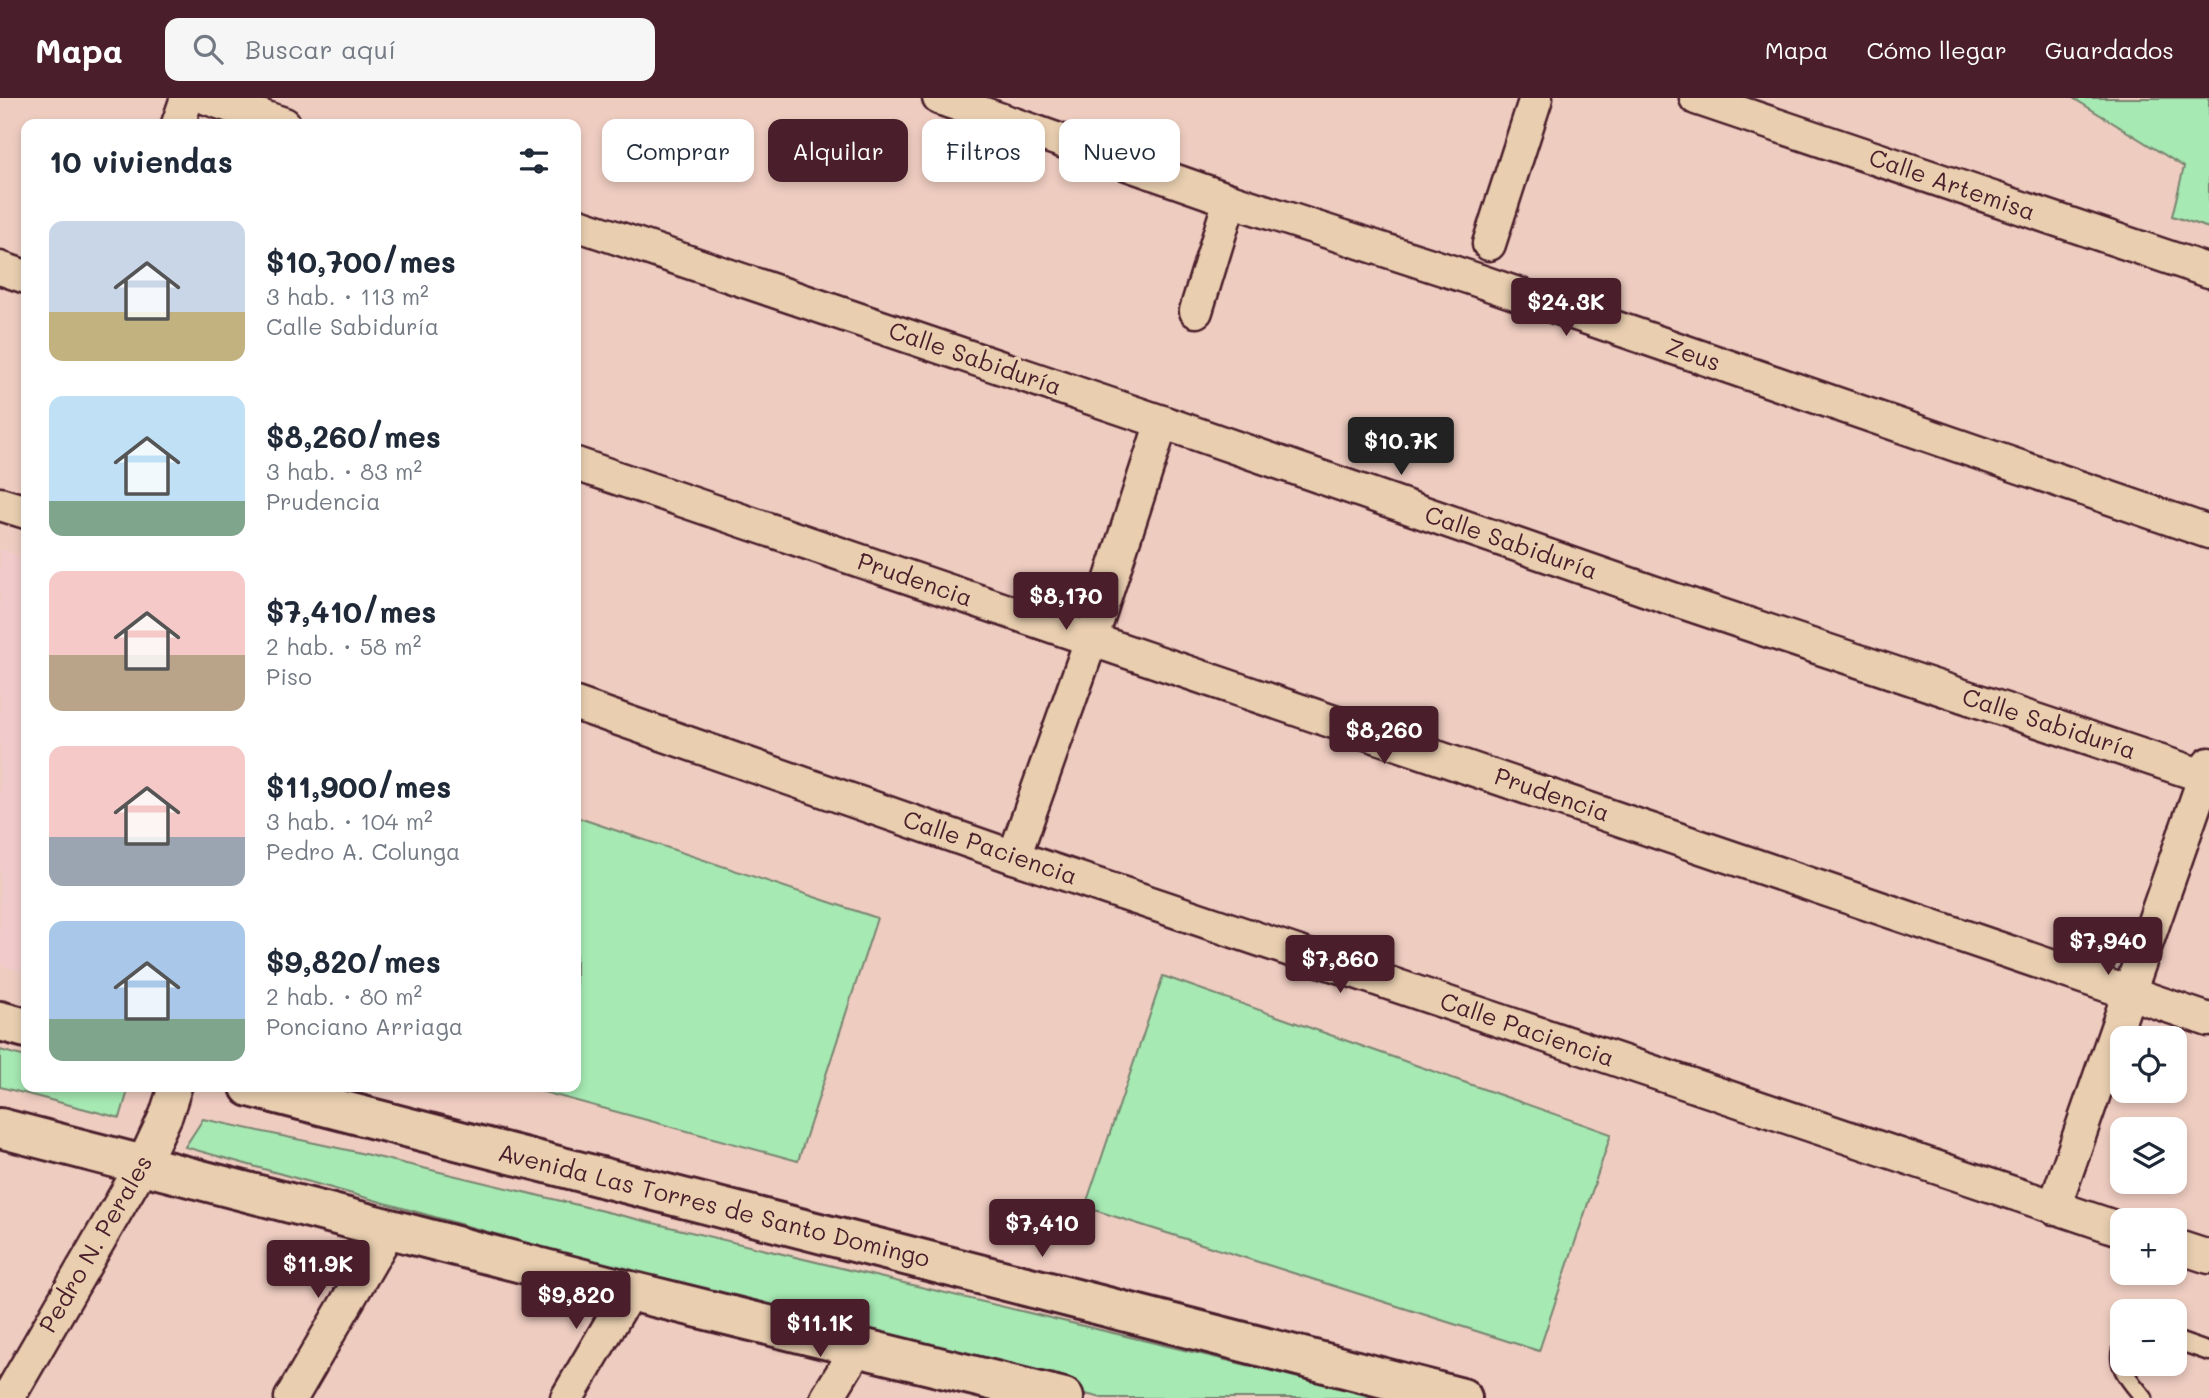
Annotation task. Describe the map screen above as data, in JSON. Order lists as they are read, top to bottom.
{
  "streets": {
    "street": [
      "Calle Artemisa",
      "Zeus",
      "Calle Sabiduría",
      "Prudencia",
      "Calle Paciencia",
      "Avenida Las Torres de Santo Domingo",
      "Pedro N. Perales"
    ]
  },
  "page": {
    "header": "Mapa",
    "search": "Buscar aquí",
    "nav": ["Mapa", "Cómo llegar", "Guardados"],
    "chip": [
      "Comprar",
      "Alquilar",
      "Filtros",
      "Nuevo"
    ],
    "heading": "10 viviendas",
    "list": [
      {
        "name": "$10,700/mes",
        "note": "3 hab. · 113 m² · Calle Sabiduría"
      },
      {
        "name": "$8,260/mes",
        "note": "3 hab. · 83 m² · Prudencia"
      },
      {
        "name": "$7,410/mes",
        "note": "2 hab. · 58 m² · Piso"
      },
      {
        "name": "$11,900/mes",
        "note": "3 hab. · 104 m² · Pedro A. Colunga"
      },
      {
        "name": "$9,820/mes",
        "note": "2 hab. · 80 m² · Ponciano Arriaga"
      }
    ],
    "price": [
      "$24.3K",
      "$10.7K",
      "$8,170",
      "$8,260",
      "$7,940",
      "$7,860",
      "$7,410",
      "$11.9K",
      "$9,820",
      "$11.1K"
    ],
    "map_buttons": ["+", "−"]
  }
}
